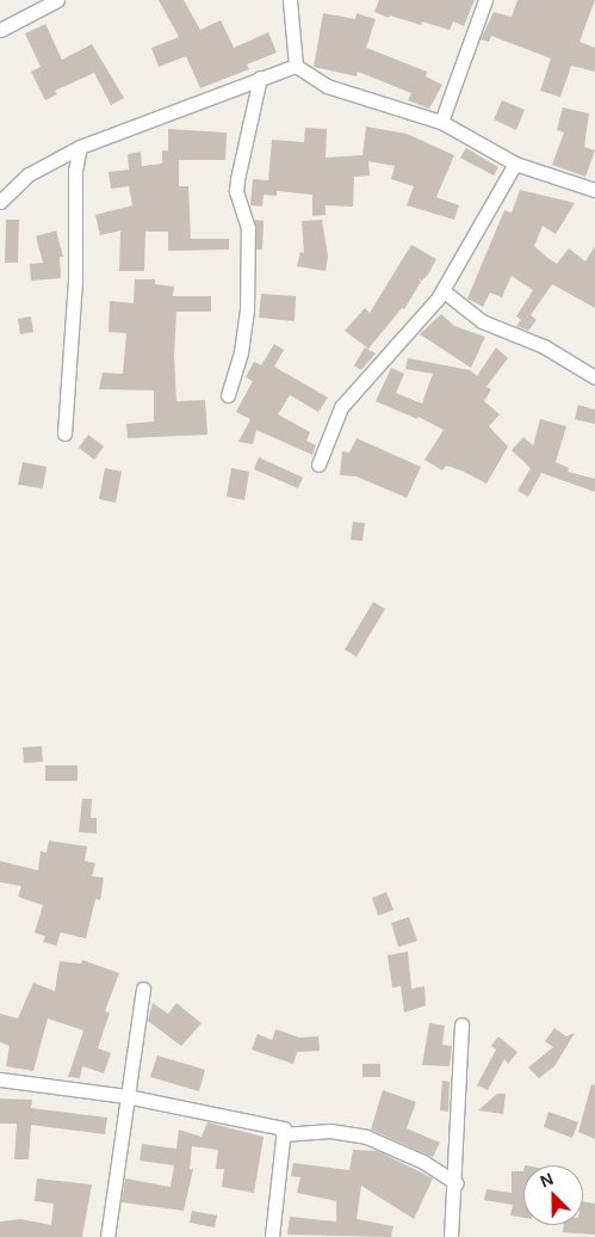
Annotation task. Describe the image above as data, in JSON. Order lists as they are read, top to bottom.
{
  "north": "top left"
}
